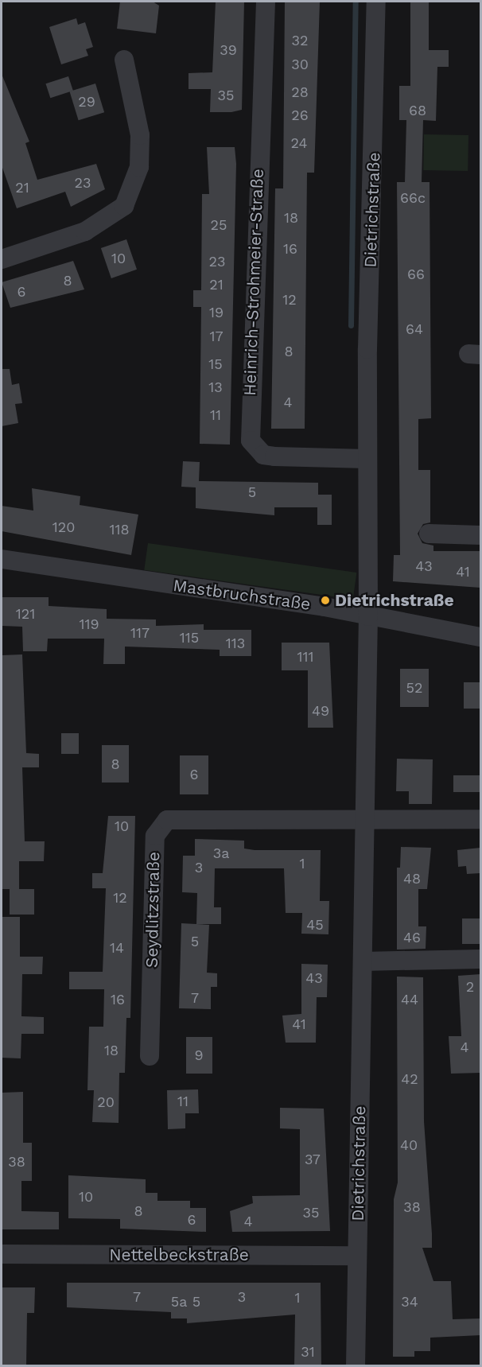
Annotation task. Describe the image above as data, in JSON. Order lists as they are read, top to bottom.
{
  "streets": {
    "street": [
      "Dietrichstraße",
      "Heinrich-Strohmeier-Straße",
      "Mastbruchstraße",
      "Seydlitzstraße",
      "Nettelbeckstraße"
    ]
  },
  "crossings": [
    ["Dietrichstraße", "Heinrich-Strohmeier-Straße"],
    ["Dietrichstraße", "Mastbruchstraße"],
    ["Dietrichstraße", "Seydlitzstraße"],
    ["Dietrichstraße", "Nettelbeckstraße"]
  ],
  "places": ["Dietrichstraße"],
  "house_numbers": [
    "32",
    "39",
    "30",
    "28",
    "35",
    "29",
    "68",
    "26",
    "24",
    "23",
    "21",
    "66c",
    "18",
    "25",
    "16",
    "10",
    "23",
    "66",
    "8",
    "21",
    "6",
    "12",
    "19",
    "64",
    "17",
    "8",
    "15",
    "13",
    "4",
    "11",
    "5",
    "120",
    "118",
    "43",
    "41",
    "121",
    "119",
    "117",
    "115",
    "113",
    "111",
    "52",
    "49",
    "8",
    "6",
    "10",
    "3a",
    "1",
    "3",
    "48",
    "12",
    "45",
    "46",
    "5",
    "14",
    "43",
    "2",
    "7",
    "16",
    "44",
    "41",
    "4",
    "18",
    "9",
    "42",
    "11",
    "20",
    "40",
    "37",
    "38",
    "10",
    "38",
    "8",
    "35",
    "6",
    "4",
    "7",
    "3",
    "1",
    "5a",
    "5",
    "34",
    "31"
  ]
}
